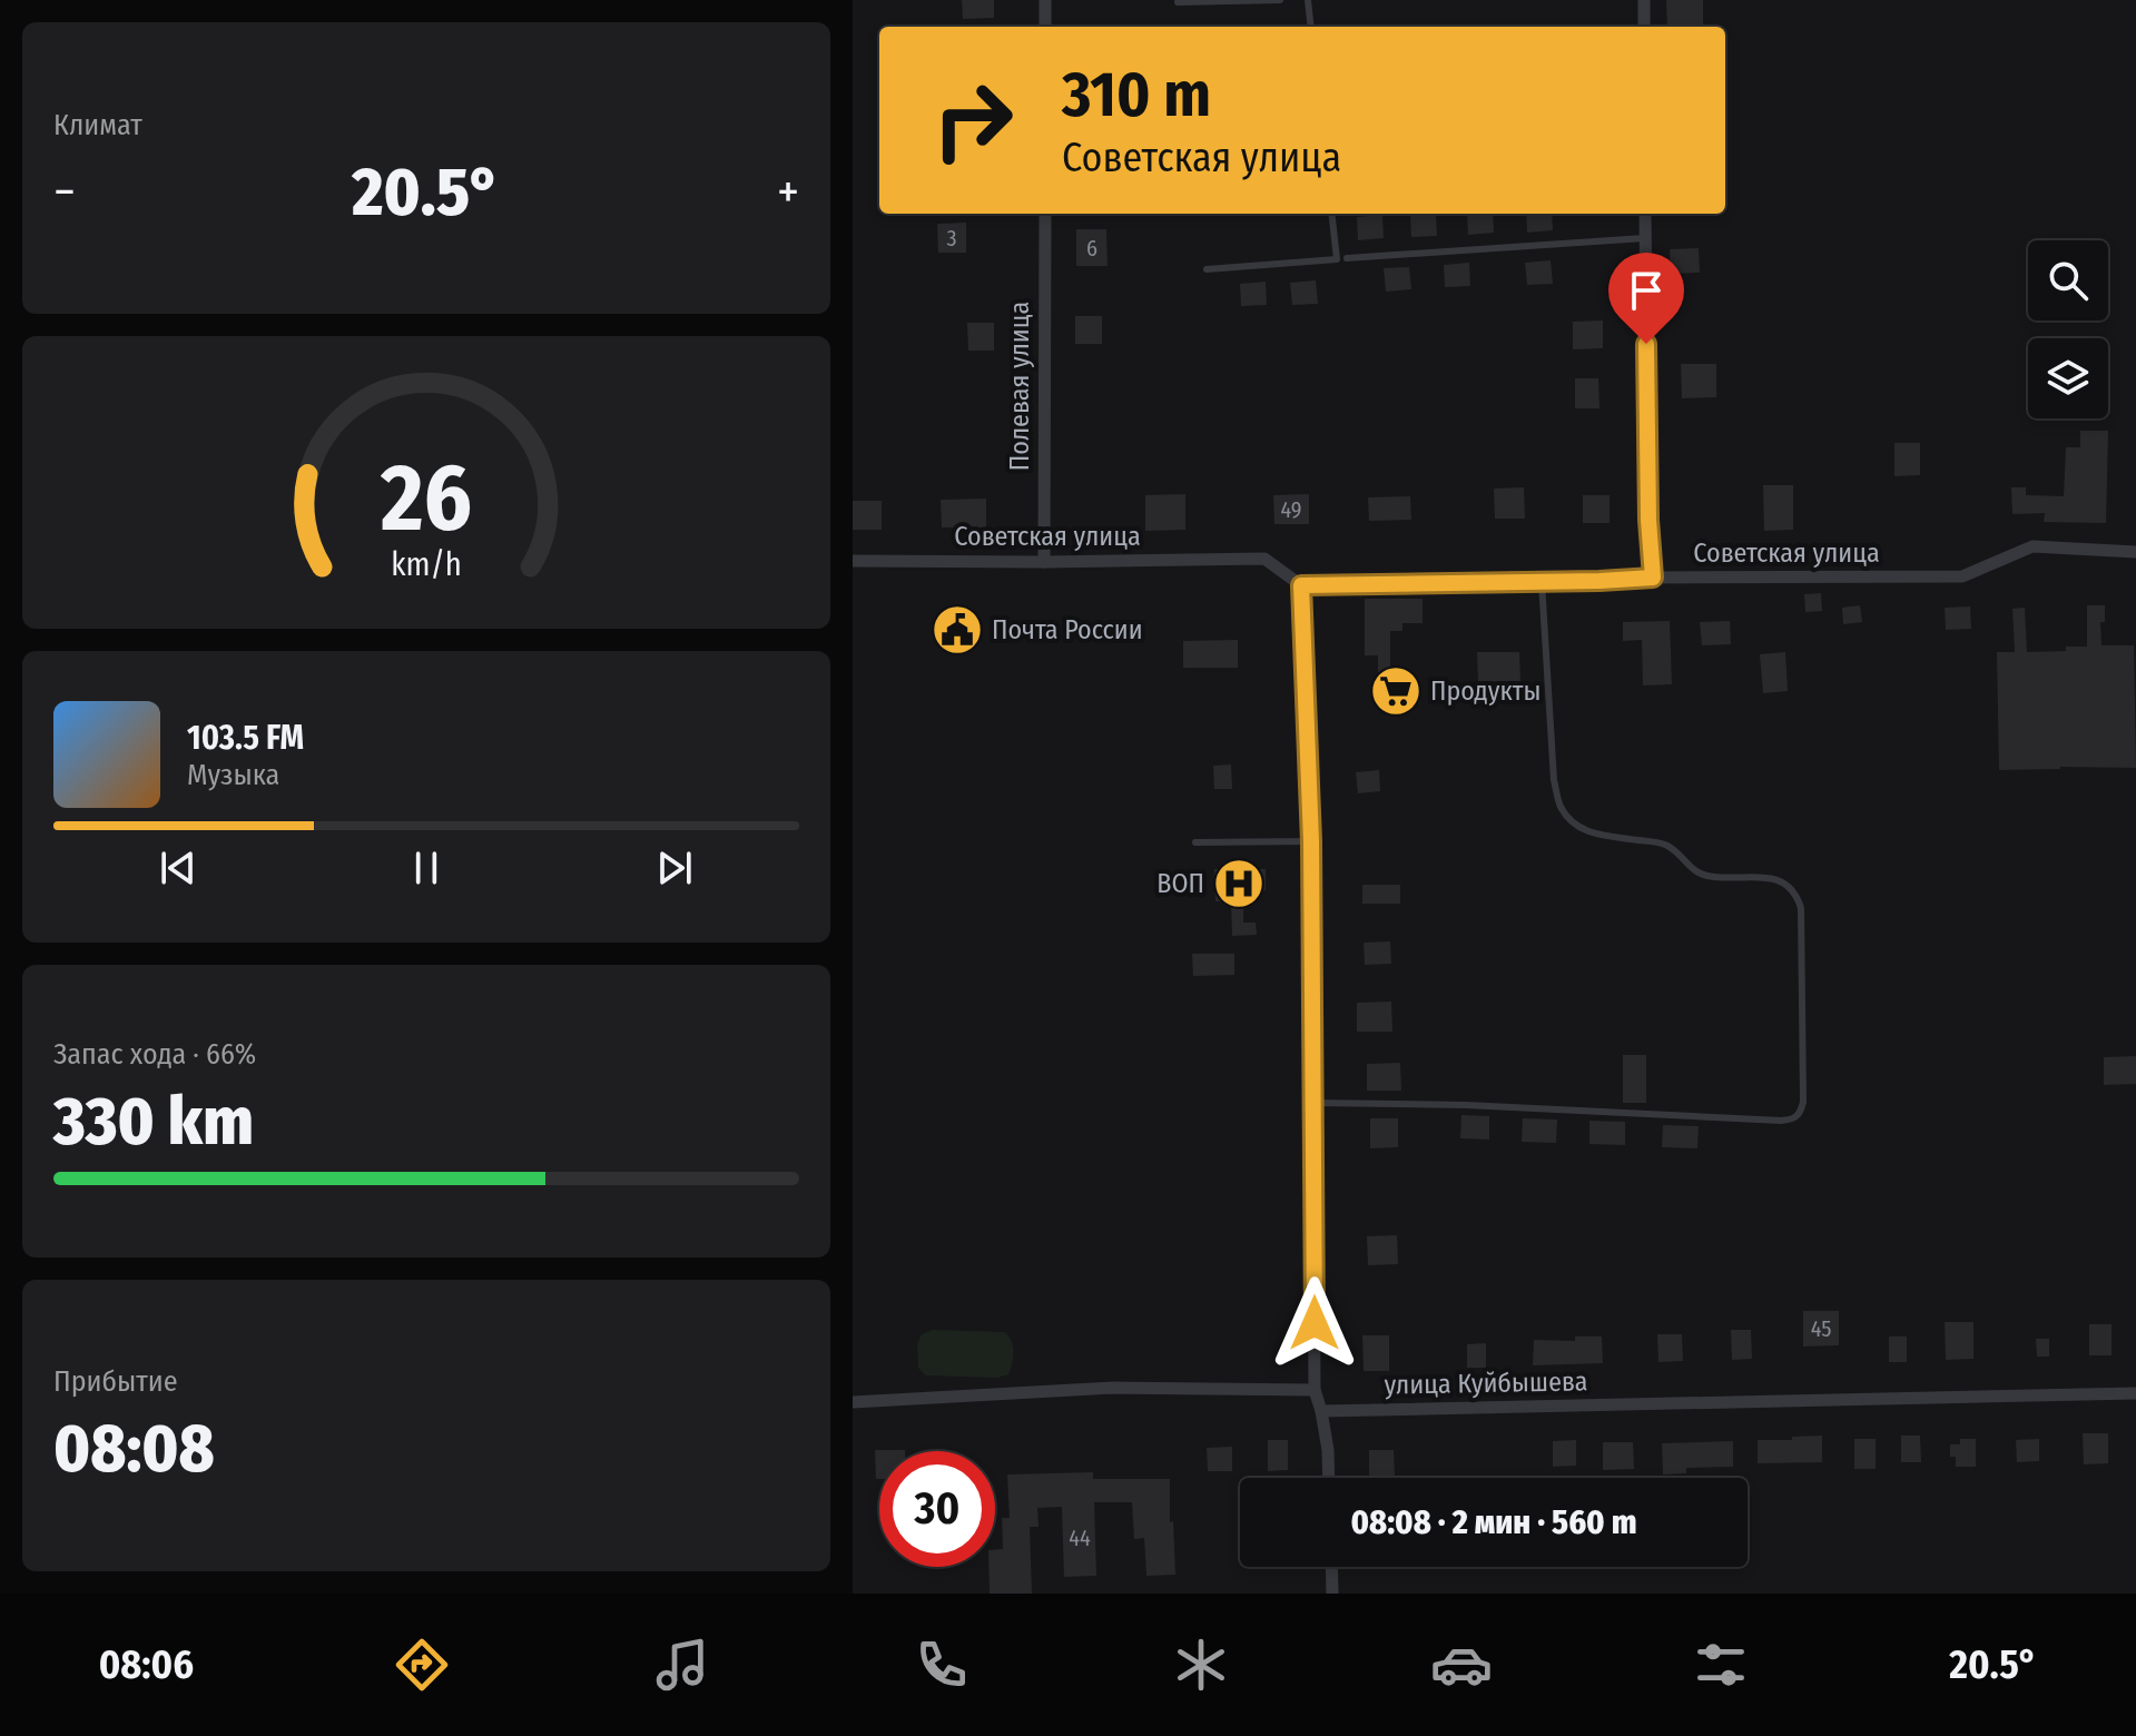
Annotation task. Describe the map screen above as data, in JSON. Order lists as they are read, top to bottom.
{
  "streets": {
    "street": ["Полевая улица", "Советская улица", "улица Куйбышева"]
  },
  "crossings": [
    ["Полевая улица", "Советская улица"]
  ],
  "places": {
    "public building": ["Почта России"],
    "supermarket": ["Продукты"],
    "hospital": ["ВОП"]
  },
  "house_numbers": [
    "3",
    "6",
    "49",
    "45",
    "44"
  ],
  "page": {
    "tile": [
      "Климат",
      ["Запас хода · 66%", "330 km"],
      ["Прибытие", "08:08"]
    ],
    "turn": ["310 m", "Советская улица"],
    "heat": ["−", "20.5°", "+"],
    "song": ["103.5 FM", "Музыка"],
    "limit": "30",
    "trip": "08:08 · 2 мин · 560 m",
    "tabs": ["08:06", "20.5°"],
    "gauge": ["26", "km/h"]
  }
}
